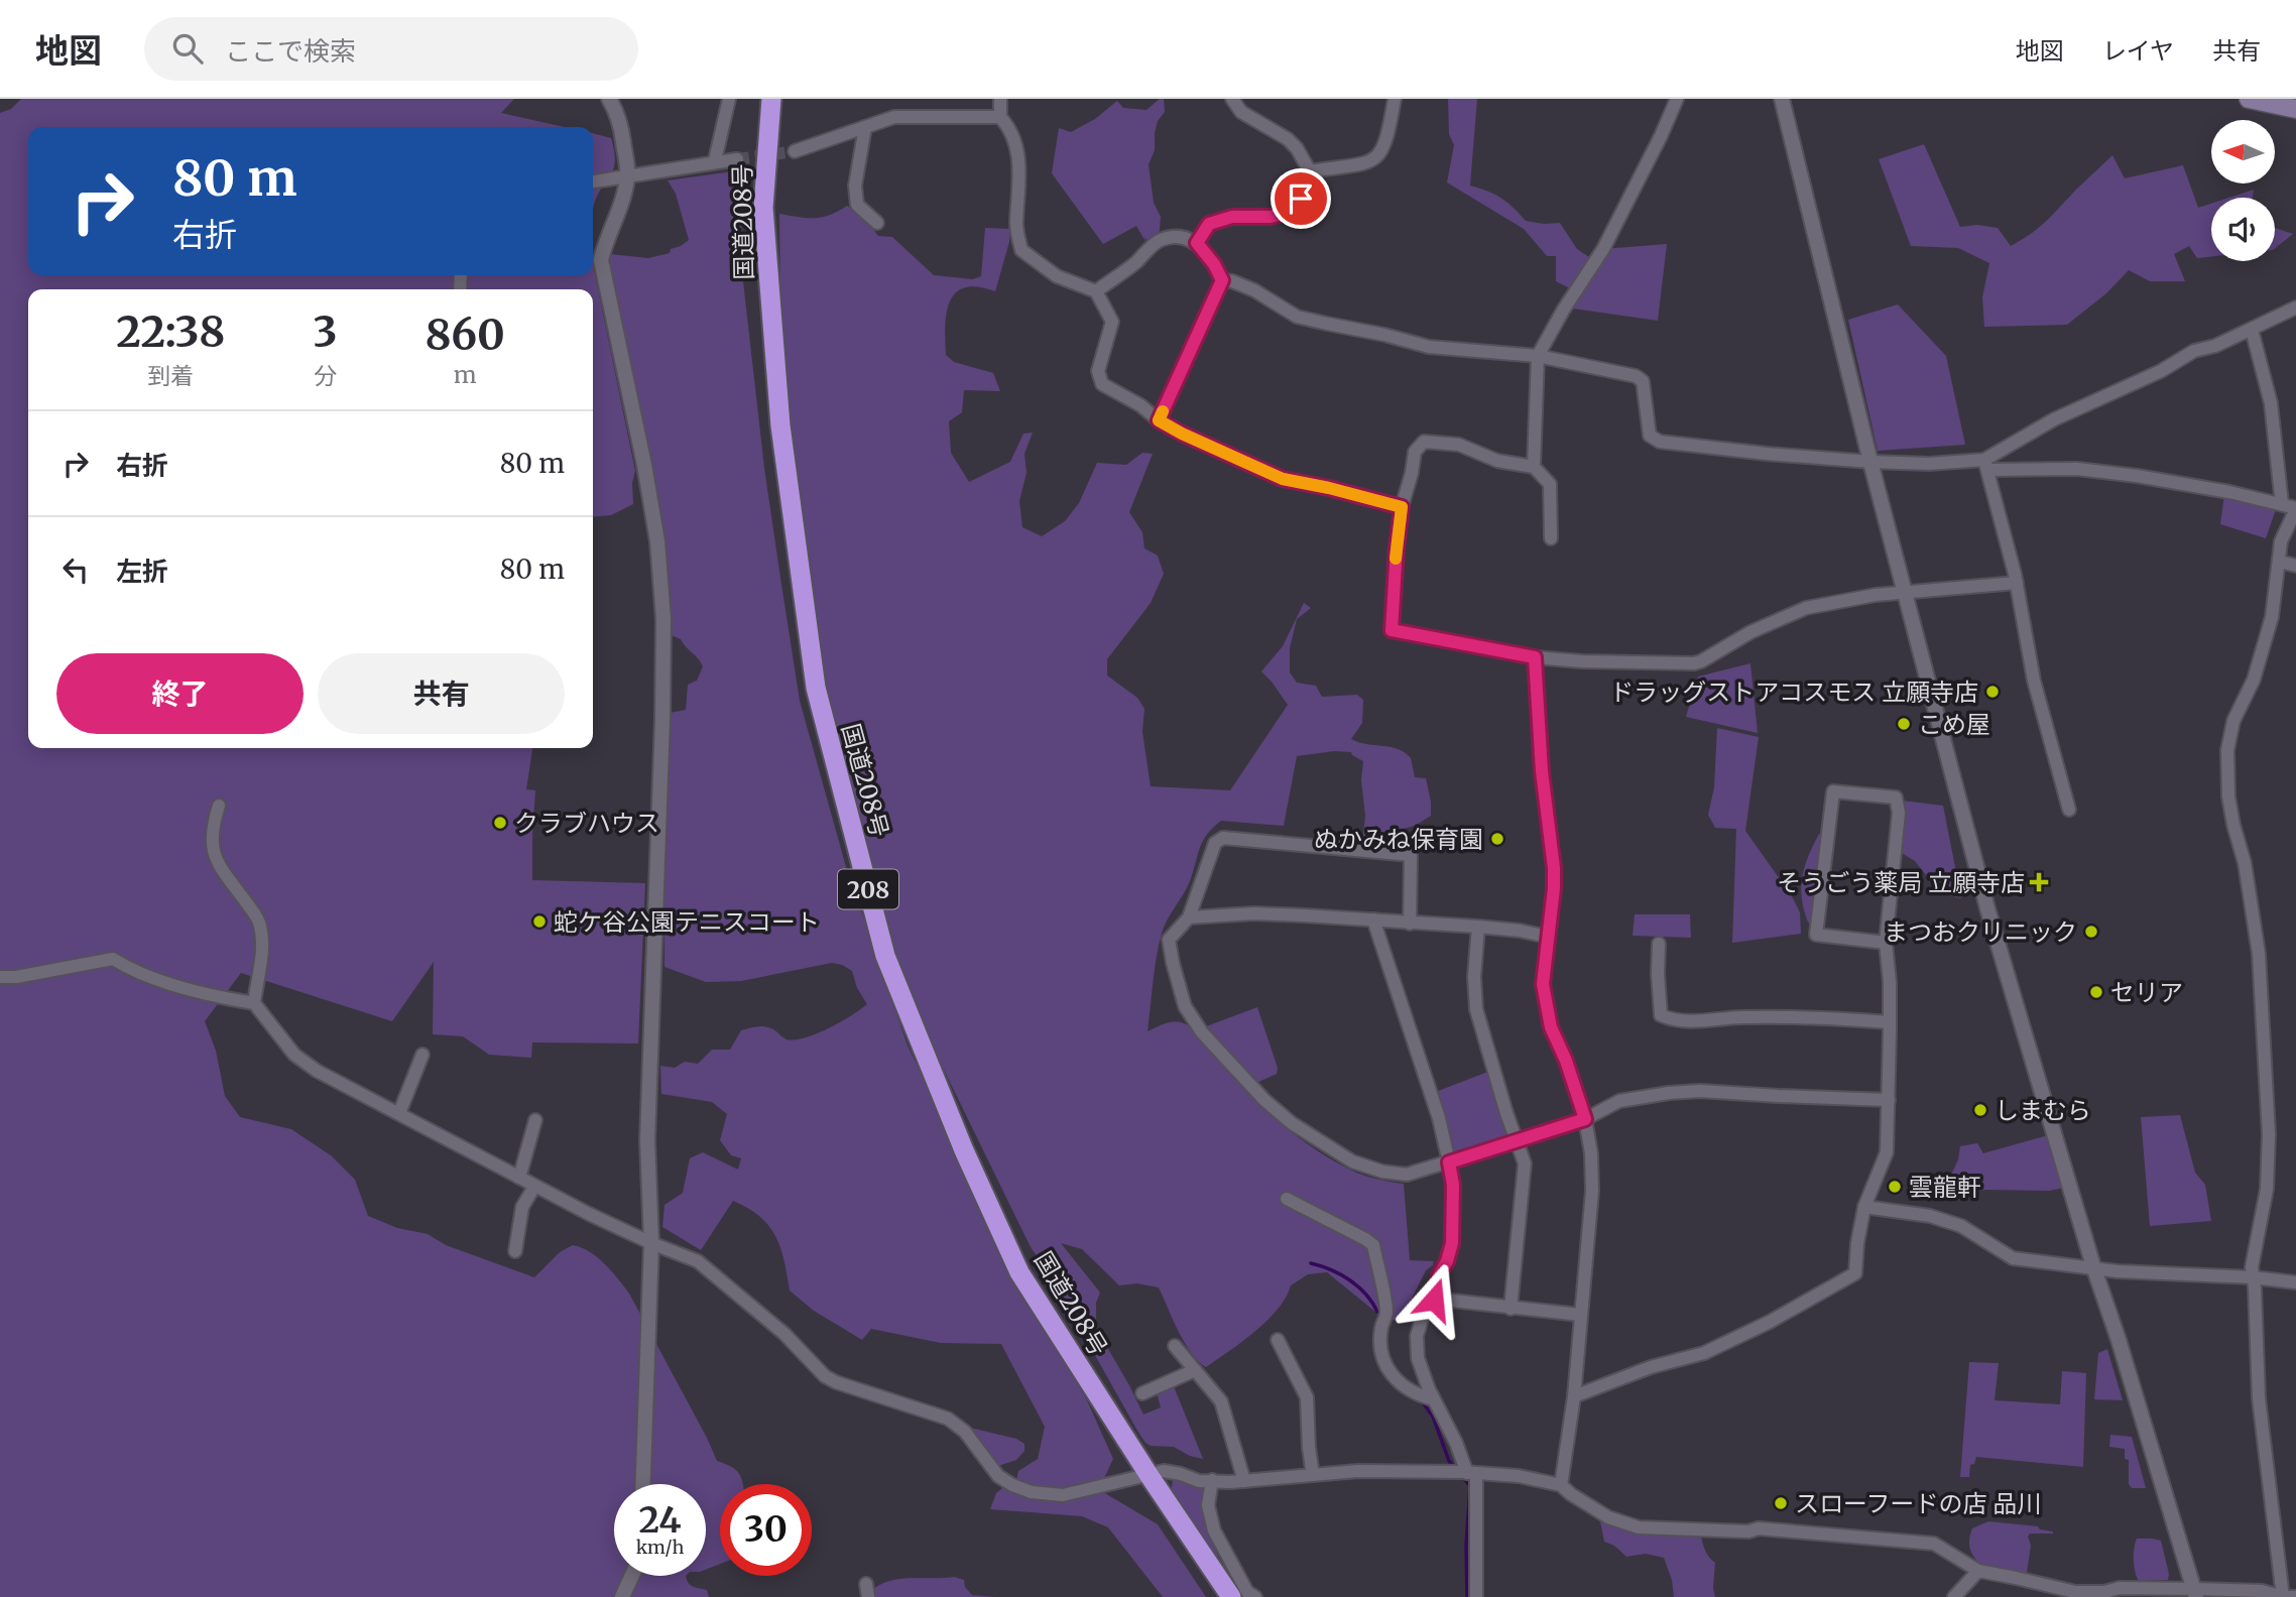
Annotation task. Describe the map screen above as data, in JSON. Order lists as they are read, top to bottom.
{
  "streets": {
    "highway": ["国道208号", "208"]
  },
  "places": {
    "other": [
      "ドラッグストアコスモス 立願寺店",
      "こめ屋",
      "クラブハウス",
      "ぬかみね保育園",
      "蛇ケ谷公園テニスコート",
      "まつおクリニック",
      "セリア",
      "しまむら",
      "雲龍軒",
      "スローフードの店 品川"
    ],
    "health": ["そうごう薬局 立願寺店"]
  },
  "north": "left",
  "page": {
    "header": "地図",
    "search": "ここで検索",
    "nav": ["地図", "レイヤ", "共有"],
    "turn": ["80 m", "右折"],
    "eta": [
      "22:38",
      "到着",
      "3",
      "分",
      "860",
      "m"
    ],
    "list": [
      {
        "name": "右折",
        "value": "80 m"
      },
      {
        "name": "左折",
        "value": "80 m"
      }
    ],
    "buttons": ["終了", "共有"],
    "speed": "24 km/h",
    "limit": "30"
  }
}
